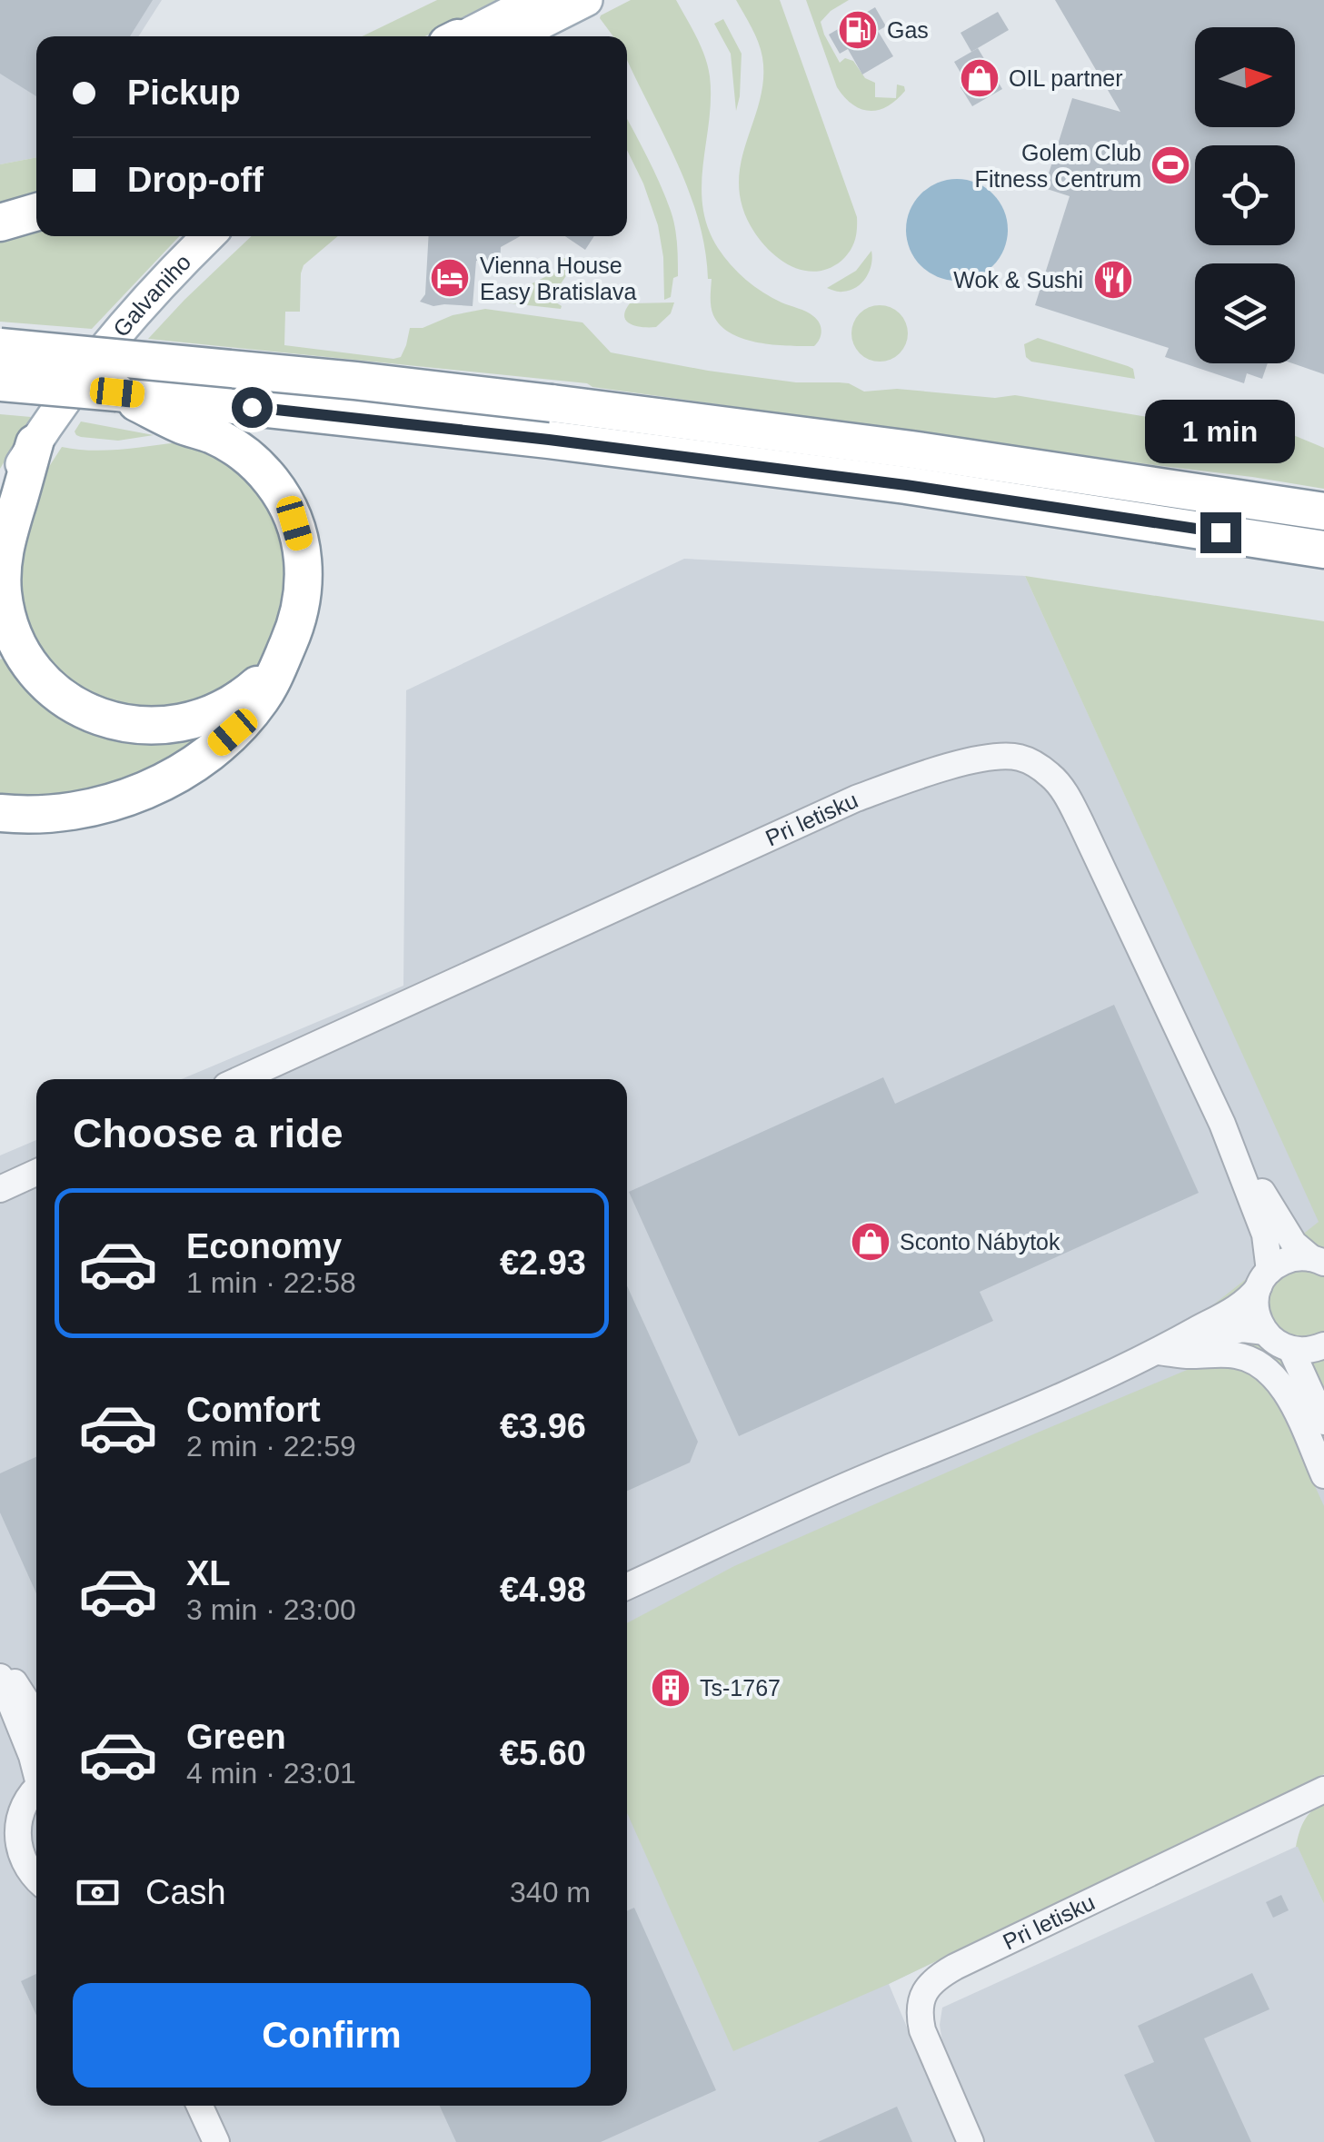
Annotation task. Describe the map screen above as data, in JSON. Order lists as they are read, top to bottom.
{
  "streets": {
    "main road": ["Galvaniho"],
    "street": ["Pri letisku"]
  },
  "places": {
    "fuel station": ["Gas"],
    "shop": ["OIL partner", "Sconto Nábytok"],
    "sports": ["Golem Club Fitness Centrum"],
    "hotel": ["Vienna House Easy Bratislava"],
    "restaurant": ["Wok & Sushi"],
    "building": ["Ts-1767"]
  },
  "north": "right",
  "page": {
    "banner": ["Pickup", "Drop-off"],
    "bubble": "1 min",
    "heading": "Choose a ride",
    "list": [
      {
        "name": "Economy",
        "note": "1 min · 22:58",
        "value": "€2.93"
      },
      {
        "name": "Comfort",
        "note": "2 min · 22:59",
        "value": "€3.96"
      },
      {
        "name": "XL",
        "note": "3 min · 23:00",
        "value": "€4.98"
      },
      {
        "name": "Green",
        "note": "4 min · 23:01",
        "value": "€5.60"
      }
    ],
    "pay": ["Cash", "340 m"],
    "buttons": "Confirm"
  }
}
